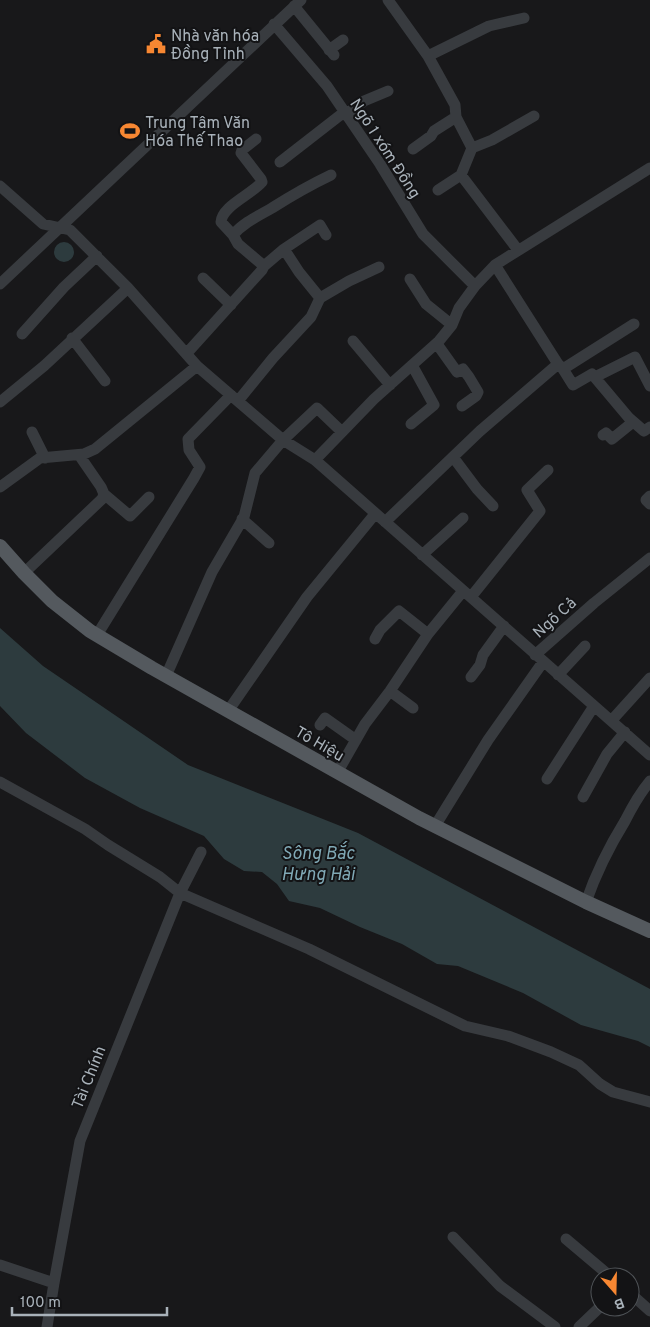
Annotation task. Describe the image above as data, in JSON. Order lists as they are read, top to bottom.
{
  "streets": {
    "main road": ["Tô Hiệu"],
    "street": ["Ngõ 1 xóm Đồng", "Ngõ Cả", "Tài Chính"]
  },
  "crossings": [
    ["Ngõ Cả", "Tô Hiệu"]
  ],
  "water": ["Sông Bắc Hưng Hải"],
  "places": {
    "public building": ["Nhà văn hóa Đồng Tỉnh"],
    "sports": ["Trung Tâm Văn Hóa Thế Thao"]
  },
  "scale_bar": "100 m",
  "north": "bottom"
}
